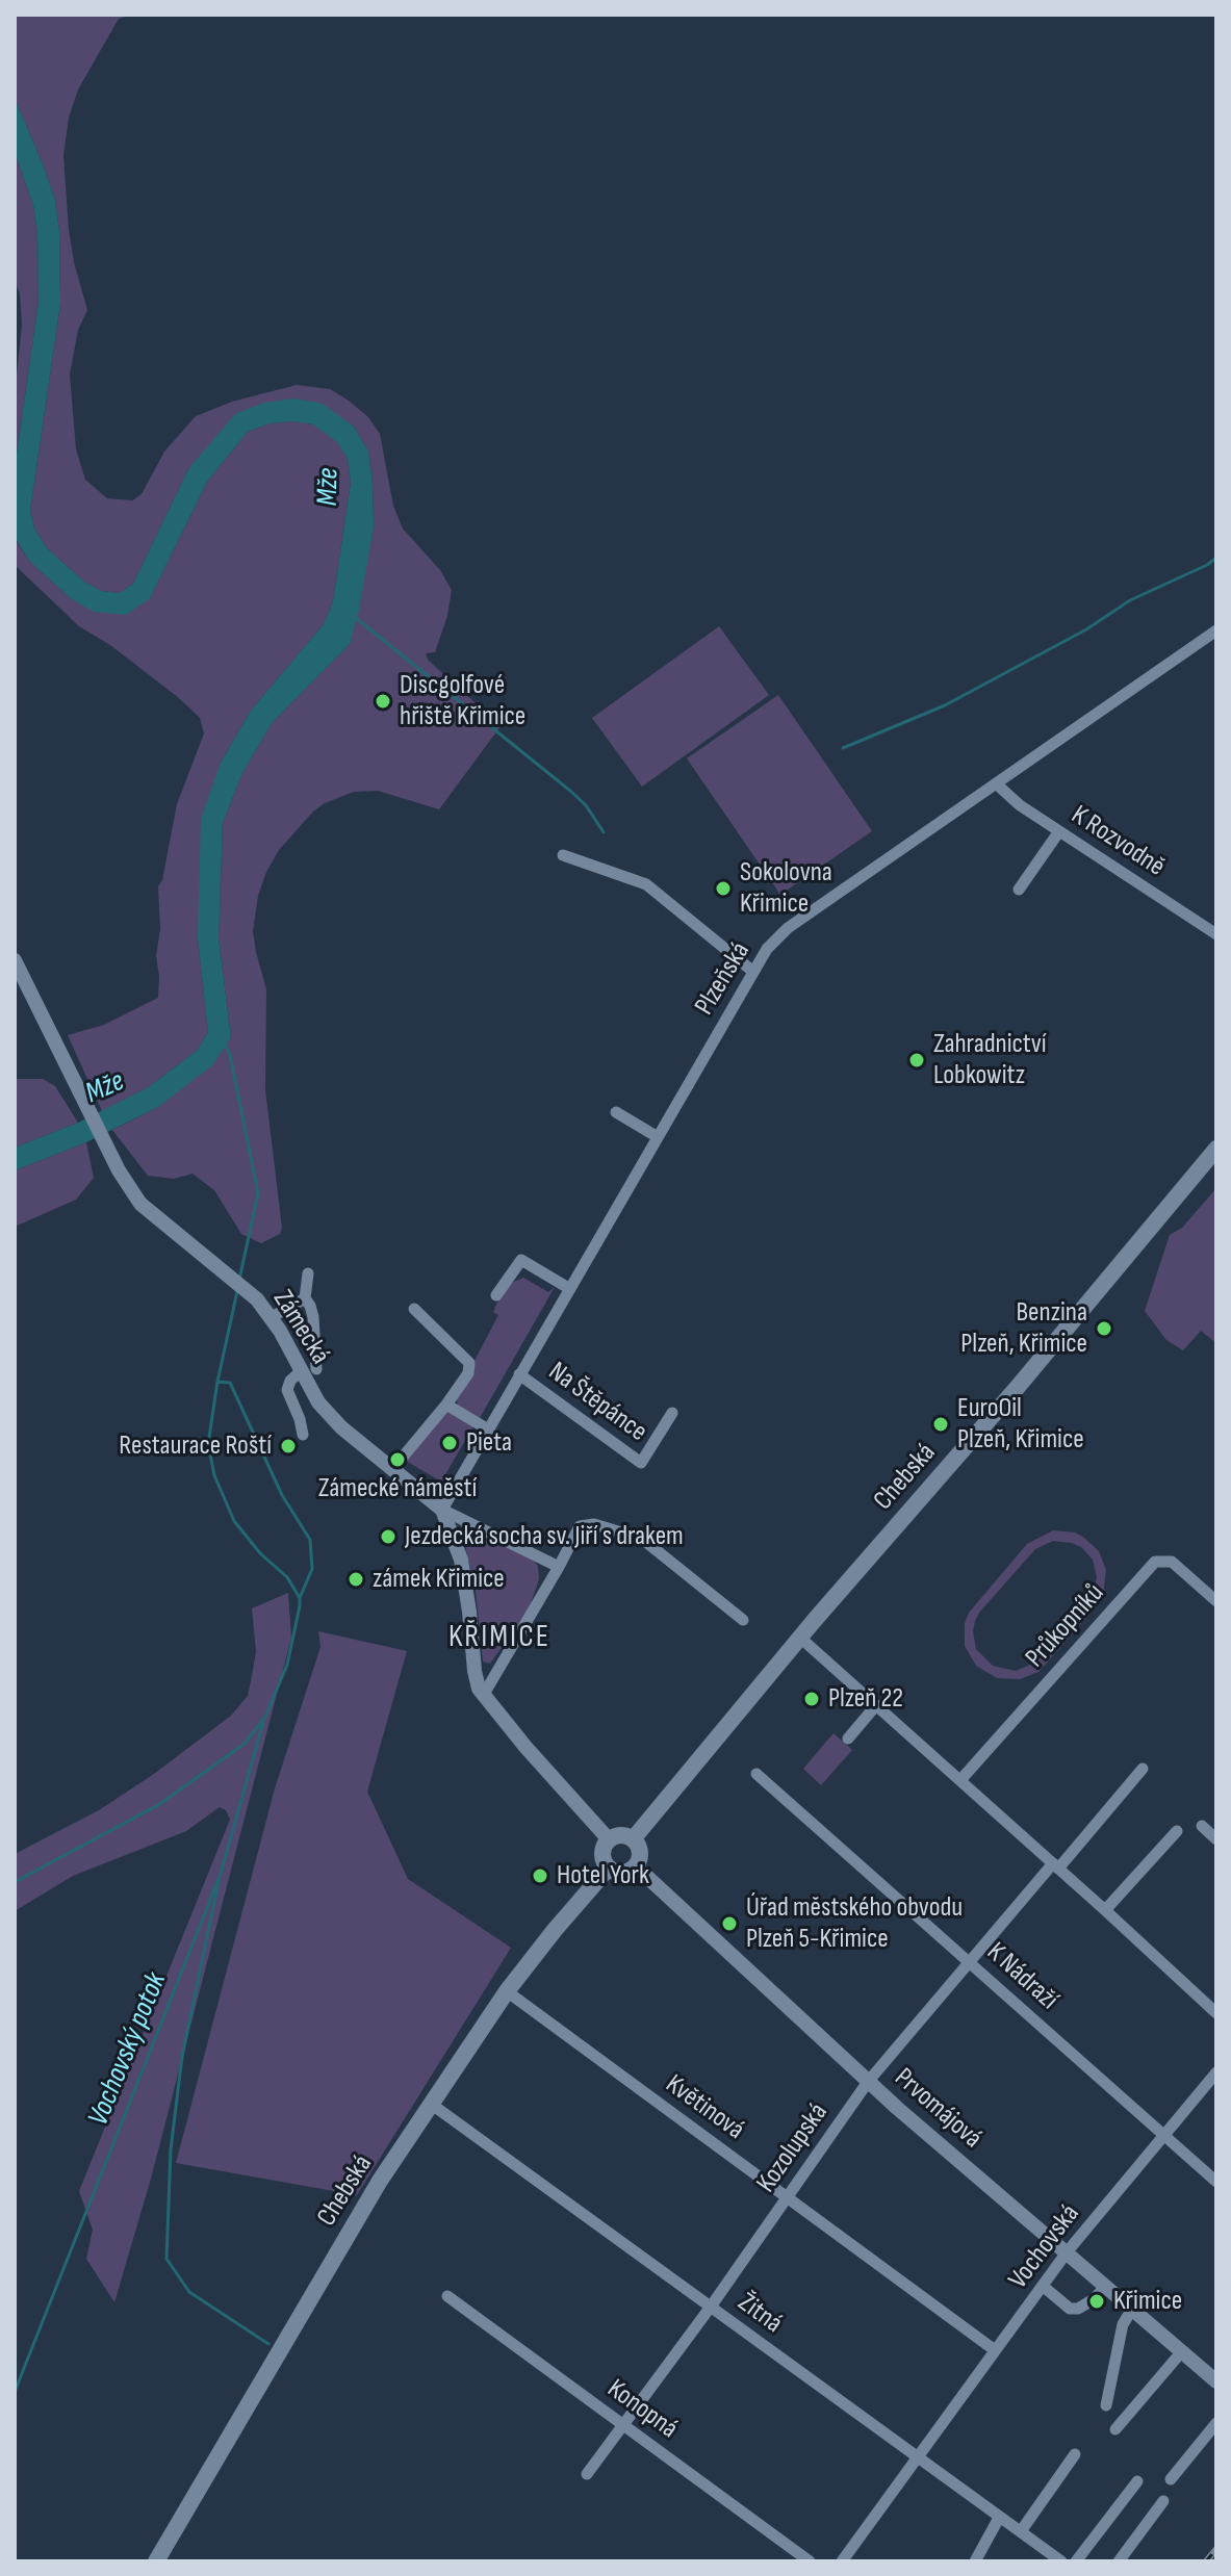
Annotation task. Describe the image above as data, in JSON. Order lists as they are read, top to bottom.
{
  "streets": {
    "main road": ["Chebská"],
    "street": [
      "K Rozvodně",
      "Plzeňská",
      "Zámecká",
      "Na Štěpánce",
      "Průkopníků",
      "K Nádraží",
      "Květinová",
      "Prvomájová",
      "Kozolupská",
      "Vochovská",
      "Žitná",
      "Konopná"
    ]
  },
  "crossings": [
    ["K Rozvodně", "Plzeňská"],
    ["Plzeňská", "Zámecká"],
    ["Plzeňská", "Na Štěpánce"],
    ["Chebská", "Květinová"],
    ["Chebská", "Prvomájová"],
    ["Chebská", "Žitná"],
    ["K Nádraží", "Kozolupská"],
    ["K Nádraží", "Vochovská"],
    ["Květinová", "Kozolupská"],
    ["Květinová", "Vochovská"],
    ["Prvomájová", "Kozolupská"],
    ["Prvomájová", "Vochovská"],
    ["Kozolupská", "Žitná"],
    ["Kozolupská", "Konopná"],
    ["Vochovská", "Žitná"]
  ],
  "districts": ["KŘIMICE"],
  "water": ["Mže", "Vochovský potok"],
  "places": [
    "Discgolfové hřiště Křimice",
    "Sokolovna Křimice",
    "Zahradnictví Lobkowitz",
    "Benzina Plzeň, Křimice",
    "EuroOil Plzeň, Křimice",
    "Pieta",
    "Restaurace Roští",
    "Zámecké náměstí",
    "Jezdecká socha sv. Jiří s drakem",
    "zámek Křimice",
    "Plzeň 22",
    "Hotel York",
    "Úřad městského obvodu Plzeň 5-Křimice",
    "Křimice"
  ]
}
